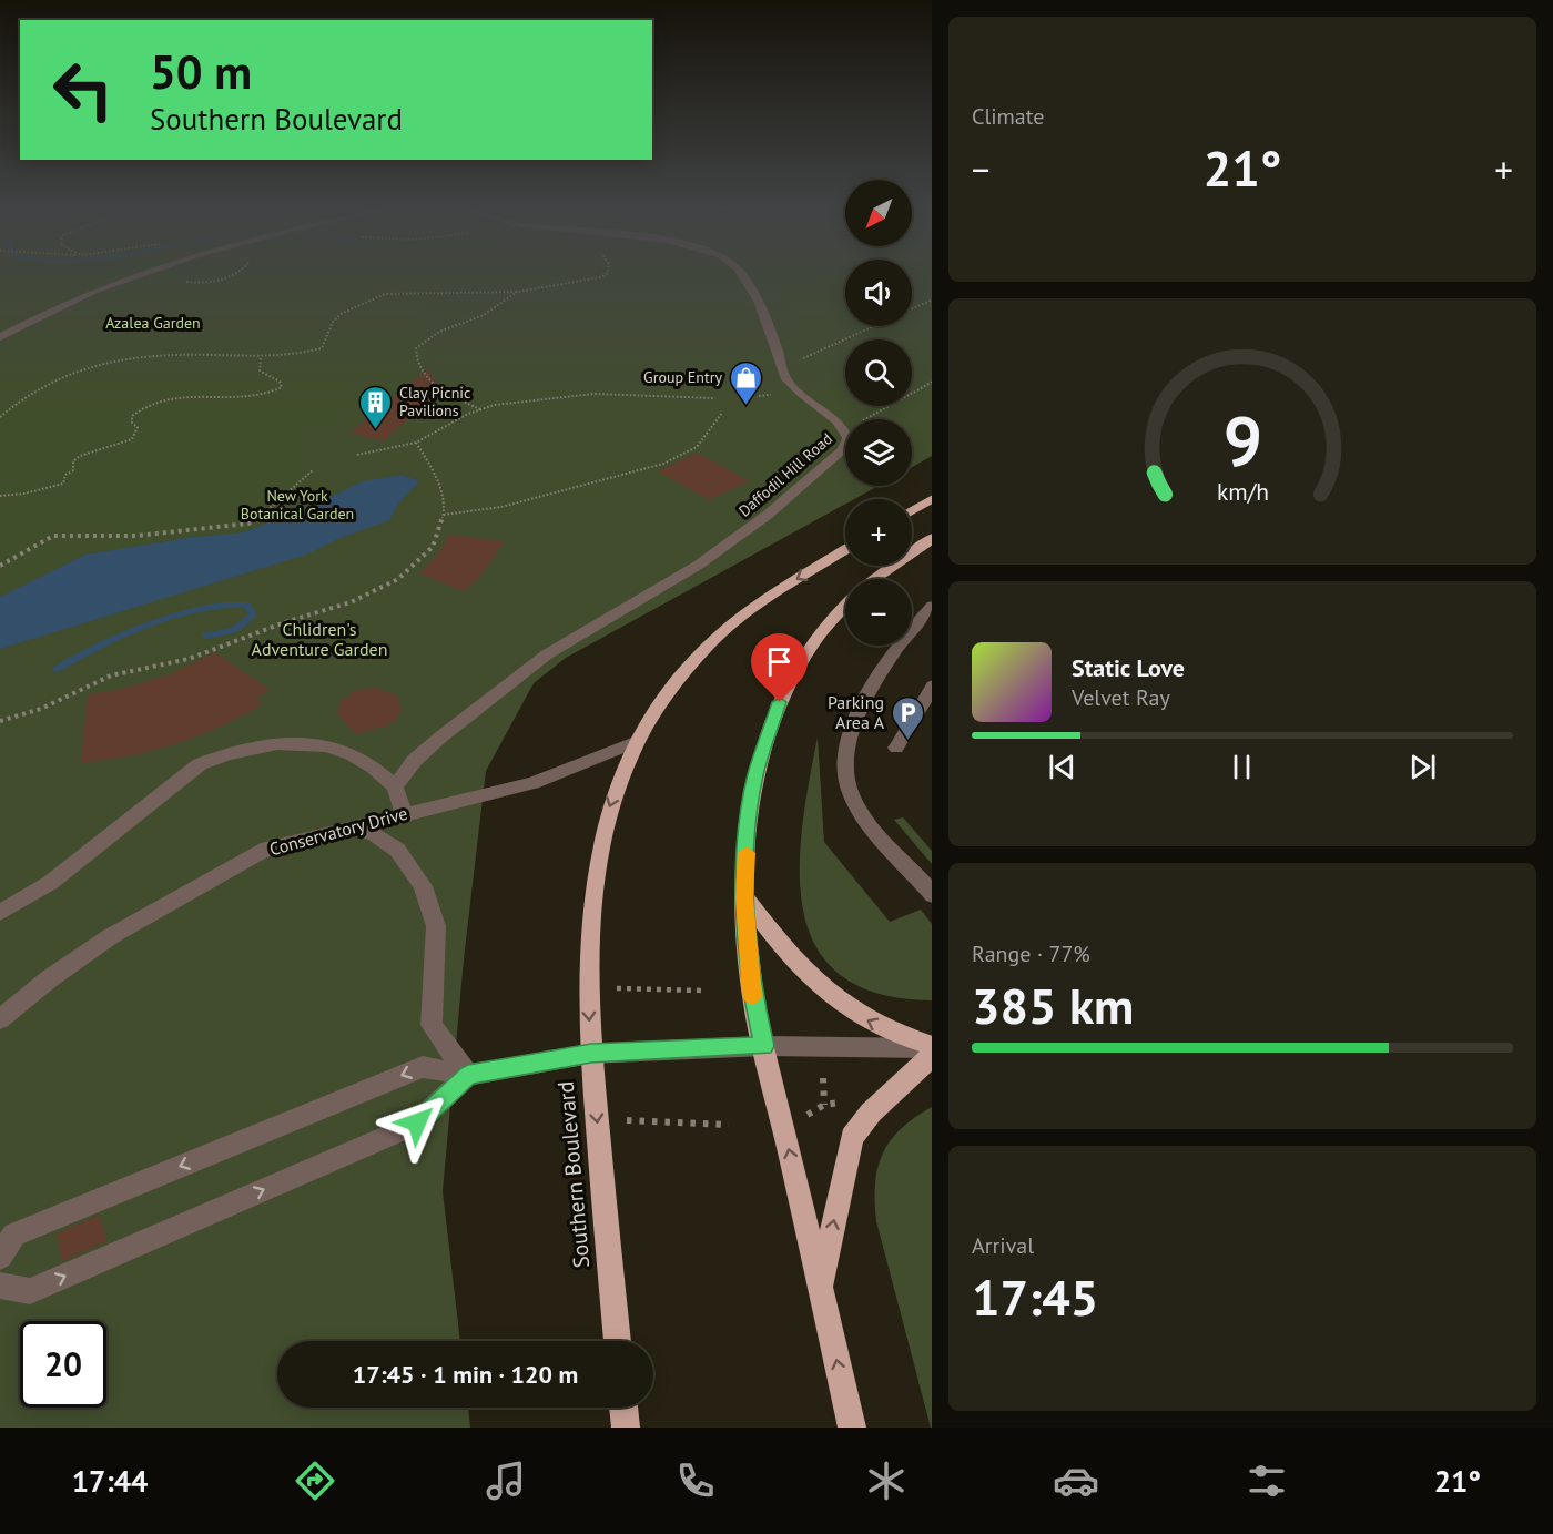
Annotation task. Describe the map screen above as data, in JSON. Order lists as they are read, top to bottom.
{
  "streets": {
    "main road": ["Southern Boulevard"],
    "lane": ["Daffodil Hill Road", "Conservatory Drive"]
  },
  "crossings": [
    ["Conservatory Drive", "Southern Boulevard"]
  ],
  "parks": ["Azalea Garden", "New York Botanical Garden", "Chlidren's Adventure Garden"],
  "places": {
    "shop": ["Group Entry"],
    "building": ["Clay Picnic Pavilions"],
    "parking": ["Parking Area A"]
  },
  "north": "bottom left",
  "page": {
    "tile": [
      "Climate",
      ["Range · 77%", "385 km"],
      ["Arrival", "17:45"]
    ],
    "turn": ["50 m", "Southern Boulevard"],
    "heat": ["−", "21°", "+"],
    "map_buttons": ["+", "−"],
    "song": ["Static Love", "Velvet Ray"],
    "limit": "20",
    "trip": "17:45 · 1 min · 120 m",
    "tabs": ["17:44", "21°"],
    "gauge": ["9", "km/h"]
  }
}
